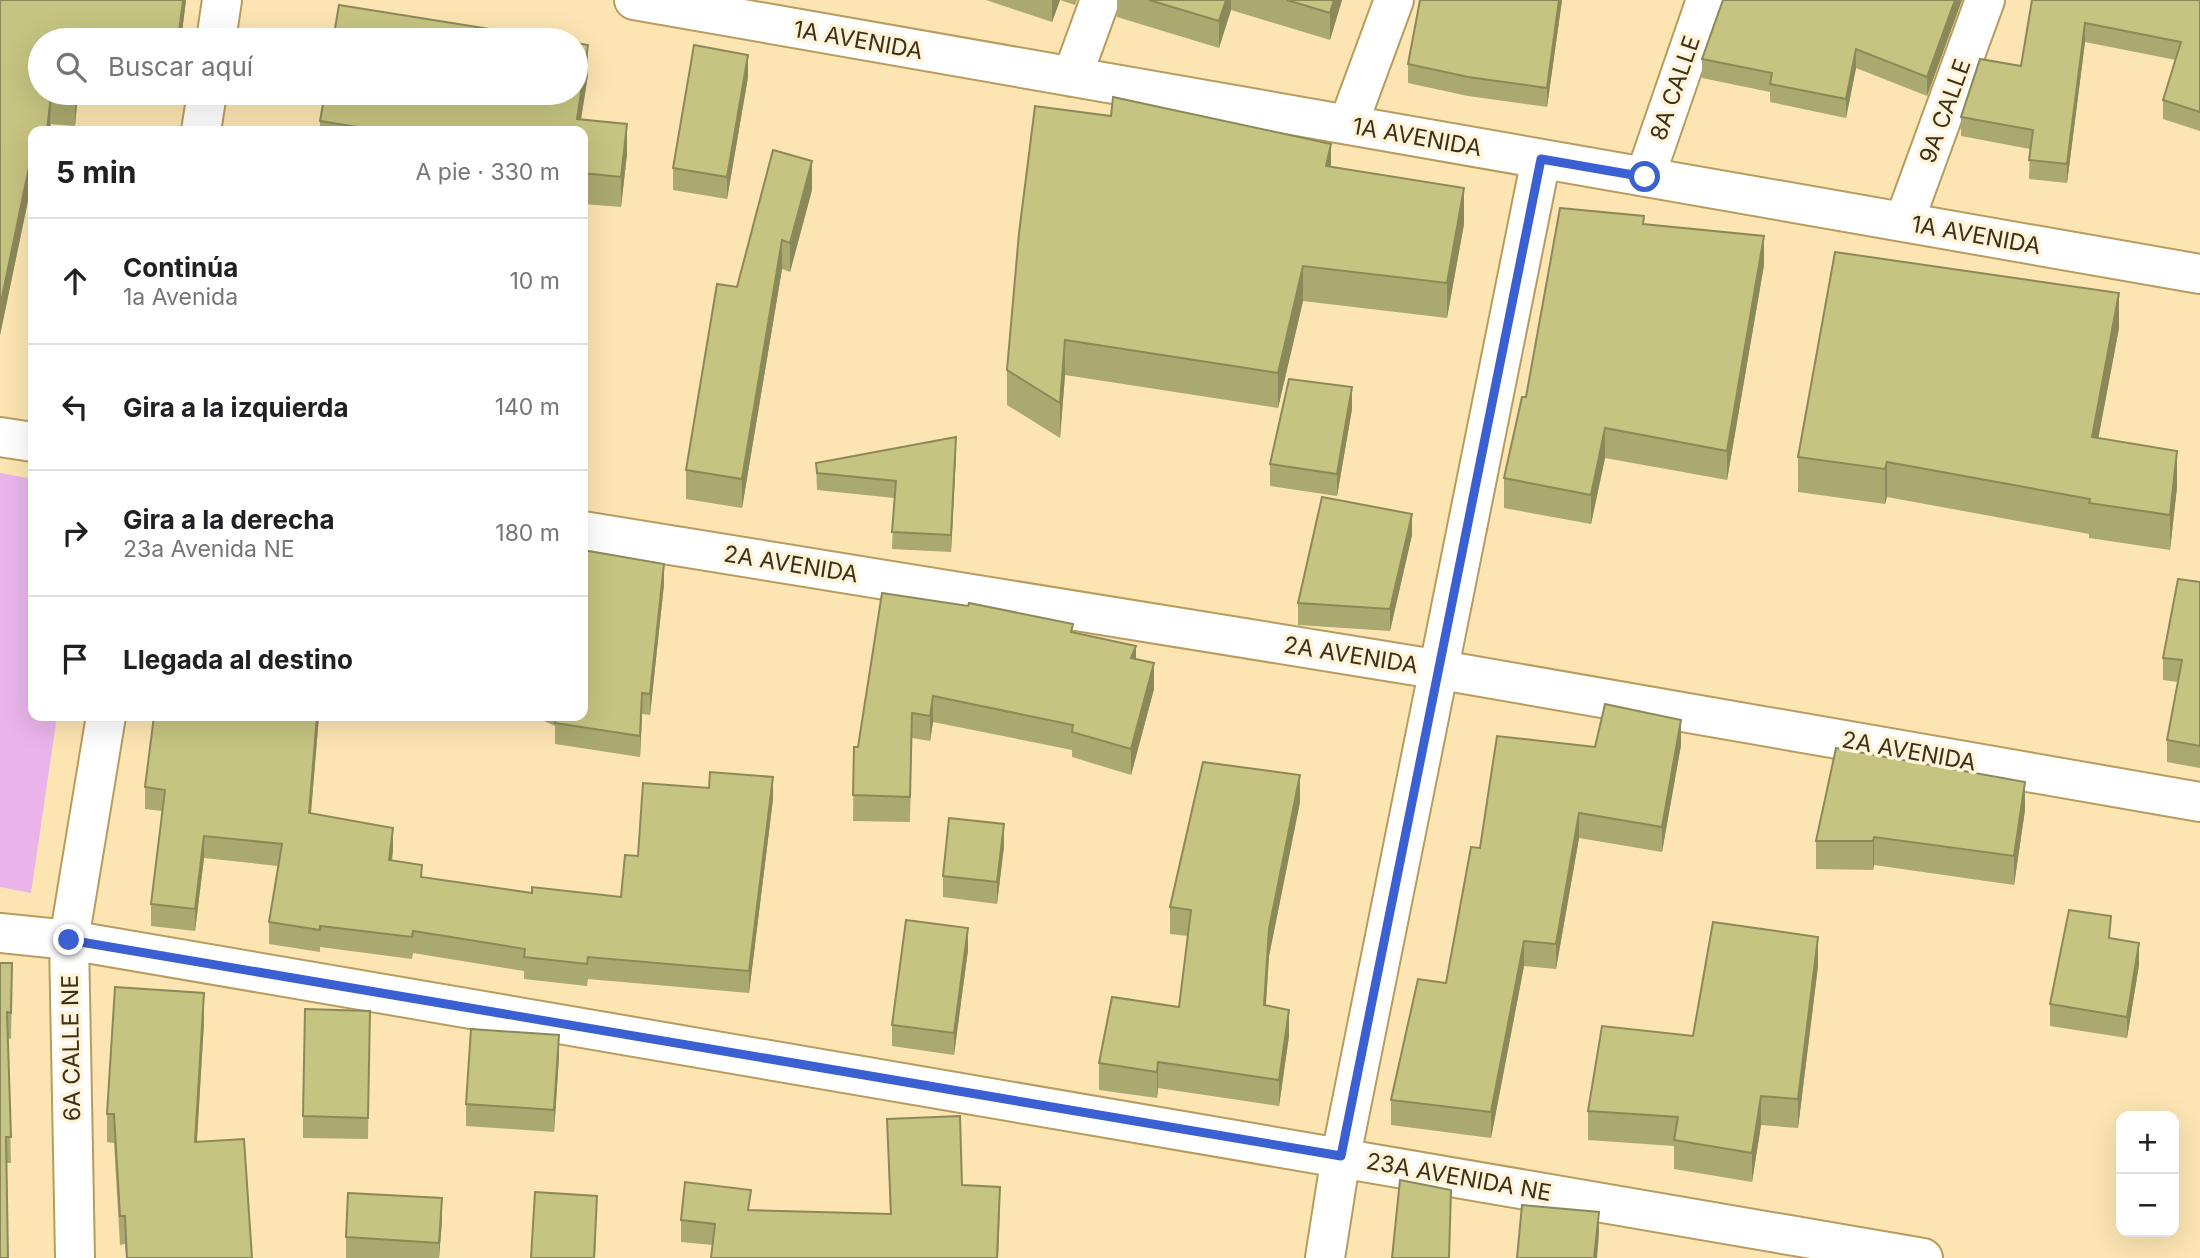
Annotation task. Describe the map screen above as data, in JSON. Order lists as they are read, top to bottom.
{
  "streets": {
    "street": [
      "1A AVENIDA",
      "8A CALLE",
      "9A CALLE",
      "2A AVENIDA",
      "6A CALLE NE",
      "23A AVENIDA NE"
    ]
  },
  "crossings": [
    ["1A AVENIDA", "8A CALLE"],
    ["1A AVENIDA", "9A CALLE"],
    ["6A CALLE NE", "23A AVENIDA NE"]
  ],
  "page": {
    "search": "Buscar aquí",
    "heading": ["5 min", "A pie · 330 m"],
    "list": [
      ["Continúa", "1a Avenida", "10 m"],
      ["Gira a la izquierda", "140 m"],
      ["Gira a la derecha", "23a Avenida NE", "180 m"],
      "Llegada al destino"
    ],
    "map_buttons": ["+", "−"]
  }
}
